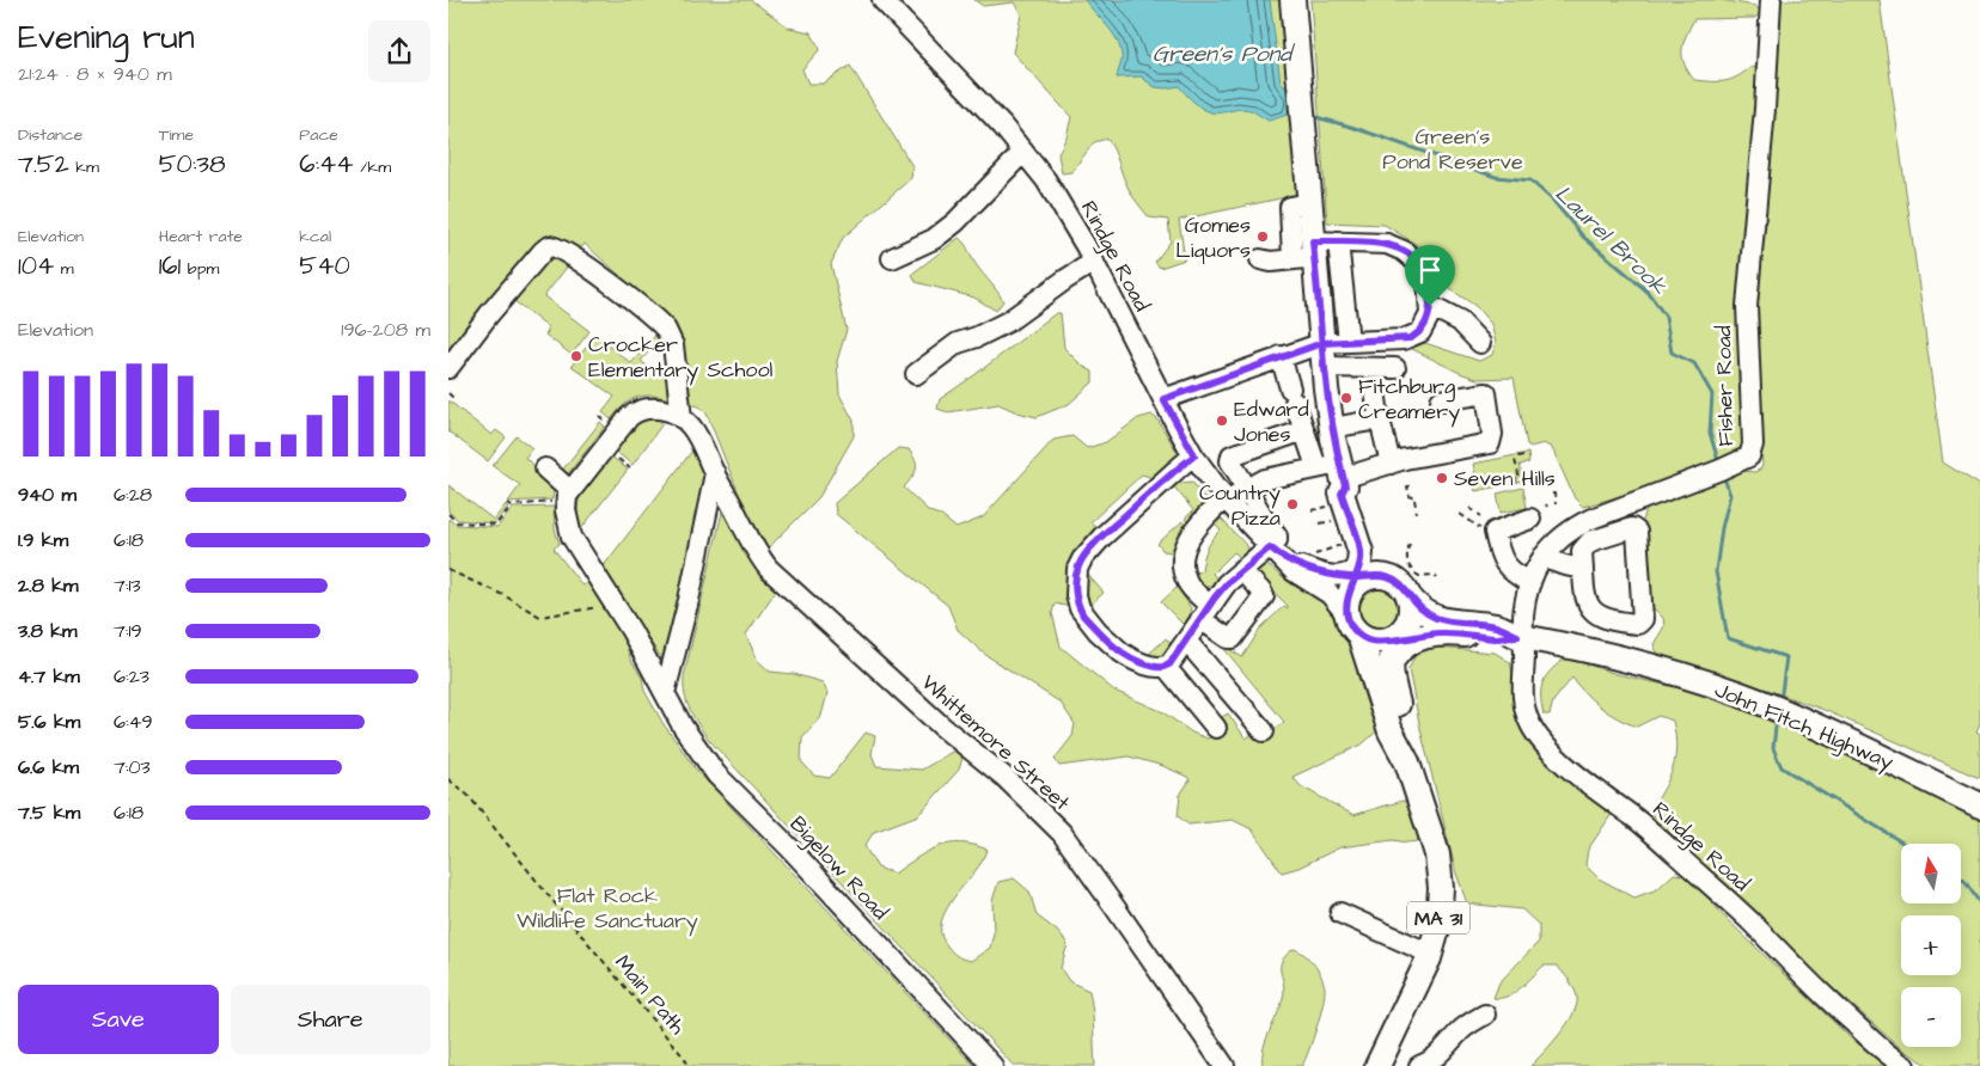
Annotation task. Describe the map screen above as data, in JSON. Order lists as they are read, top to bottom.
{
  "streets": {
    "main road": ["John Fitch Highway", "MA 31"],
    "street": [
      "Rindge Road",
      "Fisher Road",
      "Whittemore Street",
      "Bigelow Road"
    ],
    "path": ["Main Path"]
  },
  "crossings": [
    ["Rindge Road", "Fisher Road"],
    ["Rindge Road", "John Fitch Highway"],
    ["Rindge Road", "MA 31"],
    ["Fisher Road", "John Fitch Highway"],
    ["John Fitch Highway", "MA 31"]
  ],
  "water": ["Green's Pond", "Laurel Brook"],
  "parks": ["Green's Pond Reserve", "Flat Rock Wildlife Sanctuary"],
  "places": [
    "Gomes Liquors",
    "Crocker Elementary School",
    "Fitchburg Creamery",
    "Edward Jones",
    "Seven Hills",
    "Country Pizza"
  ],
  "north": "top",
  "page": {
    "heading": ["Evening run", "21:24 · 8 × 940 m"],
    "stats": [
      ["Distance", "7.52 km"],
      ["Time", "50:38"],
      ["Pace", "6:44 /km"],
      ["Elevation", "104 m"],
      ["Heart rate", "161 bpm"],
      ["kcal", "540"]
    ],
    "chart": ["Elevation", "196–208 m"],
    "list": [
      {
        "name": "940 m",
        "note": "6:28"
      },
      {
        "name": "1.9 km",
        "note": "6:18"
      },
      {
        "name": "2.8 km",
        "note": "7:13"
      },
      {
        "name": "3.8 km",
        "note": "7:19"
      },
      {
        "name": "4.7 km",
        "note": "6:23"
      },
      {
        "name": "5.6 km",
        "note": "6:49"
      },
      {
        "name": "6.6 km",
        "note": "7:03"
      },
      {
        "name": "7.5 km",
        "note": "6:18"
      }
    ],
    "map_buttons": ["+", "−"],
    "buttons": ["Save", "Share"]
  }
}
